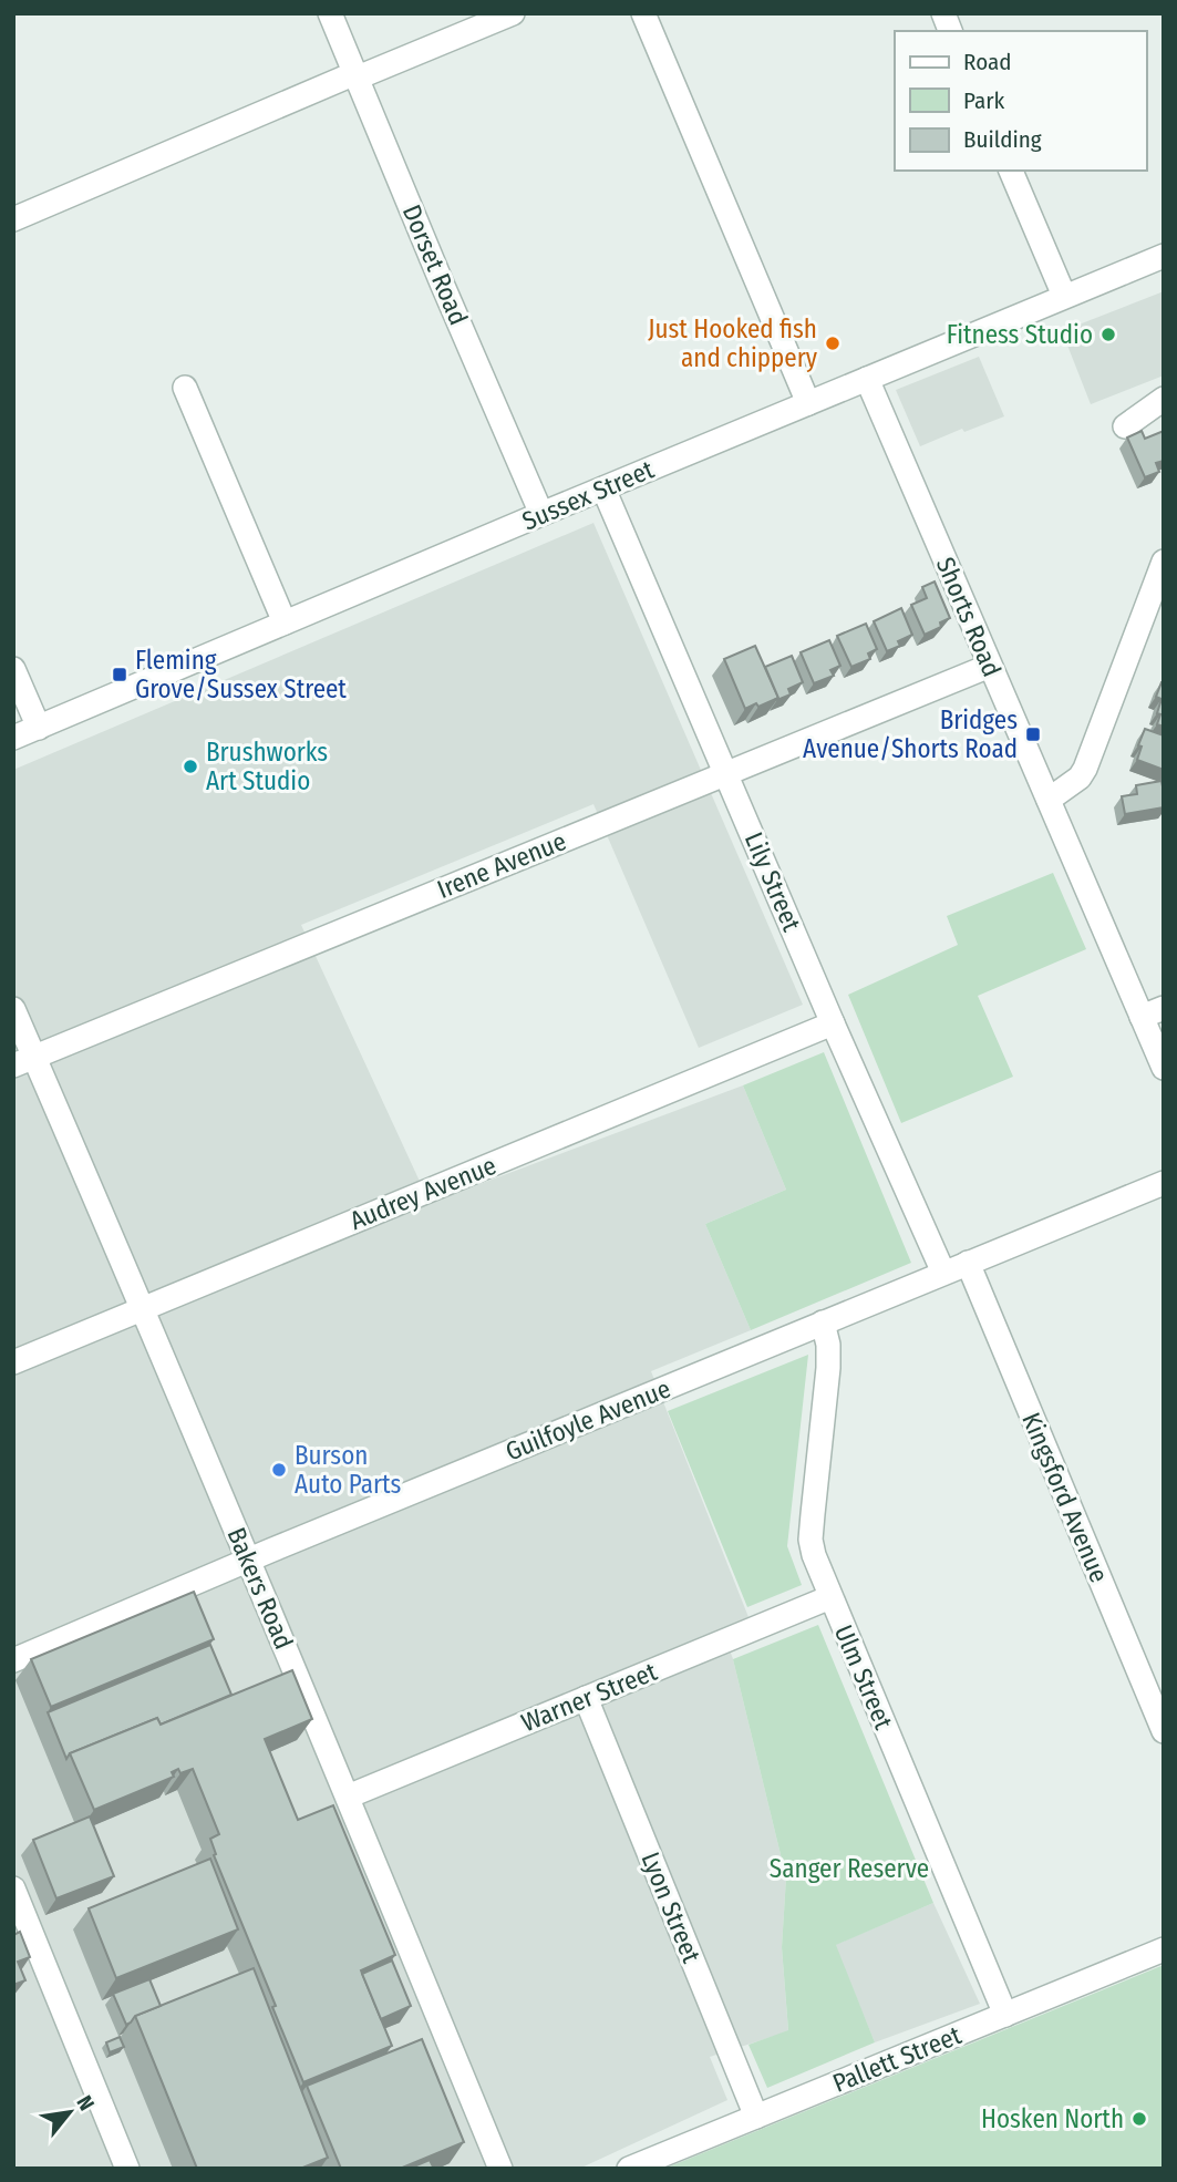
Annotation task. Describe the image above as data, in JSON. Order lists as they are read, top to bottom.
{
  "streets": {
    "street": [
      "Dorset Road",
      "Sussex Street",
      "Shorts Road",
      "Irene Avenue",
      "Lily Street",
      "Audrey Avenue",
      "Guilfoyle Avenue",
      "Kingsford Avenue",
      "Bakers Road",
      "Ulm Street",
      "Warner Street",
      "Lyon Street",
      "Pallett Street"
    ]
  },
  "crossings": [
    ["Dorset Road", "Sussex Street"],
    ["Sussex Street", "Shorts Road"],
    ["Sussex Street", "Lily Street"],
    ["Shorts Road", "Irene Avenue"],
    ["Irene Avenue", "Lily Street"],
    ["Irene Avenue", "Bakers Road"],
    ["Lily Street", "Audrey Avenue"],
    ["Lily Street", "Guilfoyle Avenue"],
    ["Audrey Avenue", "Bakers Road"],
    ["Guilfoyle Avenue", "Kingsford Avenue"],
    ["Guilfoyle Avenue", "Bakers Road"],
    ["Guilfoyle Avenue", "Ulm Street"],
    ["Bakers Road", "Warner Street"],
    ["Ulm Street", "Warner Street"],
    ["Ulm Street", "Pallett Street"],
    ["Warner Street", "Lyon Street"],
    ["Lyon Street", "Pallett Street"]
  ],
  "parks": ["Sanger Reserve"],
  "places": {
    "other": [
      "Fitness Studio",
      "Just Hooked fish and chippery",
      "Brushworks Art Studio",
      "Burson Auto Parts",
      "Hosken North"
    ],
    "transit": ["Fleming Grove/Sussex Street", "Bridges Avenue/Shorts Road"]
  },
  "legend": ["Road", "Park", "Building"],
  "north": "top right"
}
